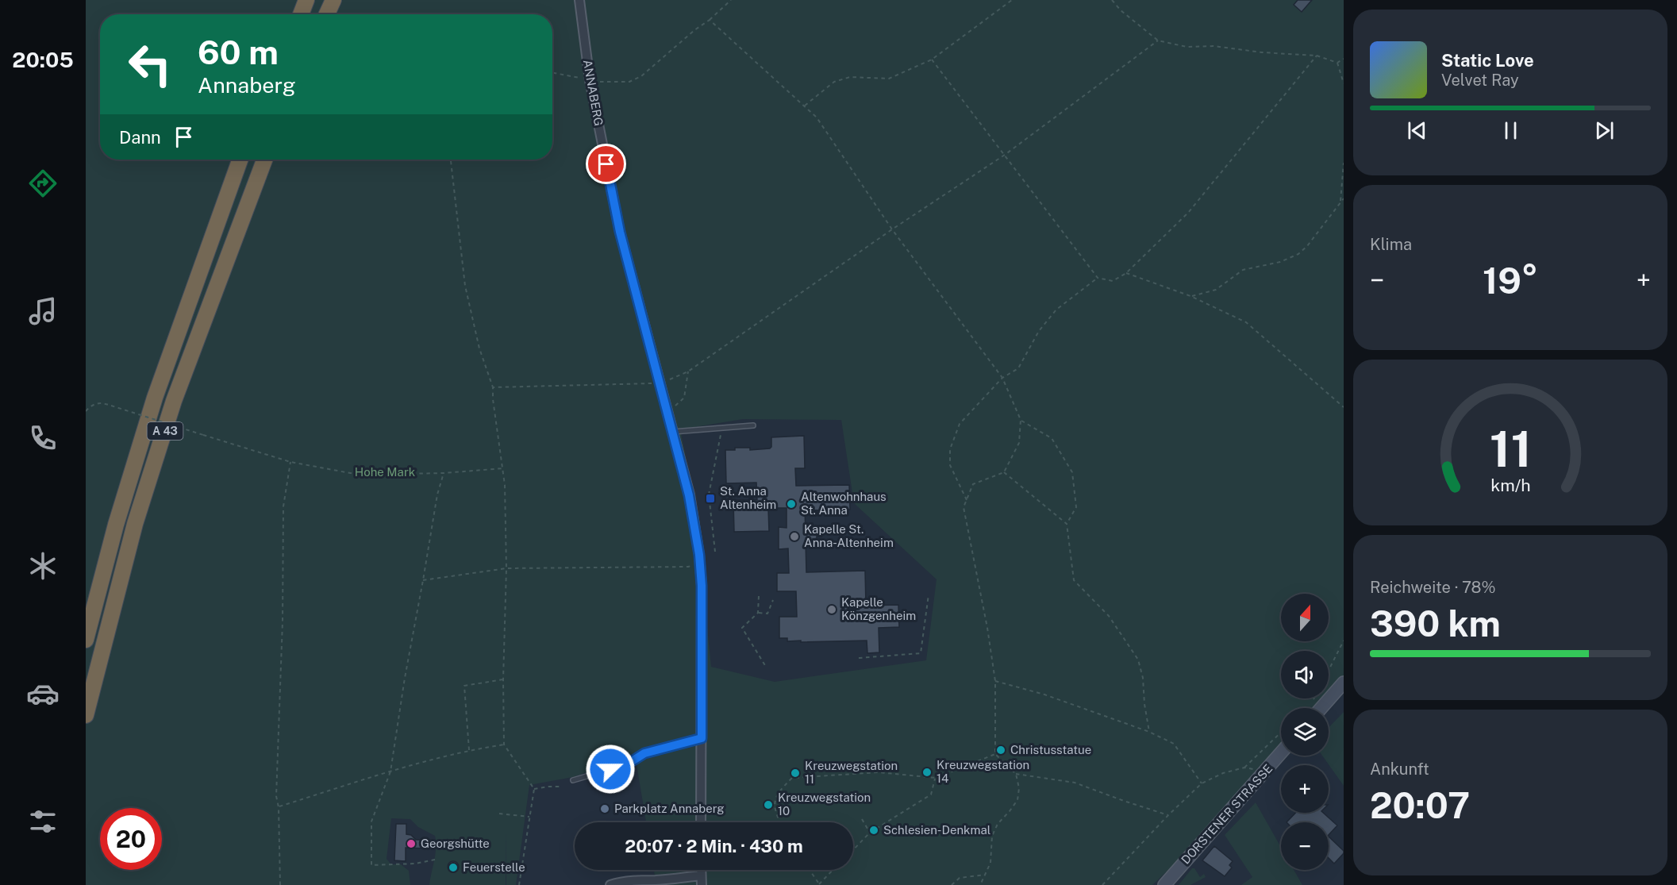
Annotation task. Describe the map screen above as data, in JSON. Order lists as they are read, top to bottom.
{
  "streets": {
    "highway": ["A 43"],
    "main road": ["DORSTENER STRASSE"],
    "street": ["ANNABERG"]
  },
  "parks": ["Hohe Mark"],
  "places": {
    "transit": ["St. Anna Altenheim"],
    "other": [
      "Altenwohnhaus St. Anna",
      "Kapelle St. Anna-Altenheim",
      "Kapelle Könzgenheim",
      "Christusstatue",
      "Kreuzwegstation 14",
      "Kreuzwegstation 11",
      "Kreuzwegstation 10",
      "Parkplatz Annaberg",
      "Schlesien-Denkmal",
      "Georgshütte",
      "Feuerstelle"
    ]
  },
  "north": "top",
  "page": {
    "tabs": "20:05",
    "turn": ["60 m", "Annaberg"],
    "song": ["Static Love", "Velvet Ray"],
    "then": "Dann",
    "tile": [
      "Klima",
      ["Reichweite · 78%", "390 km"],
      ["Ankunft", "20:07"]
    ],
    "heat": ["−", "19°", "+"],
    "map_buttons": ["+", "−"],
    "limit": "20",
    "trip": "20:07 · 2 Min. · 430 m",
    "gauge": ["11", "km/h"]
  }
}
